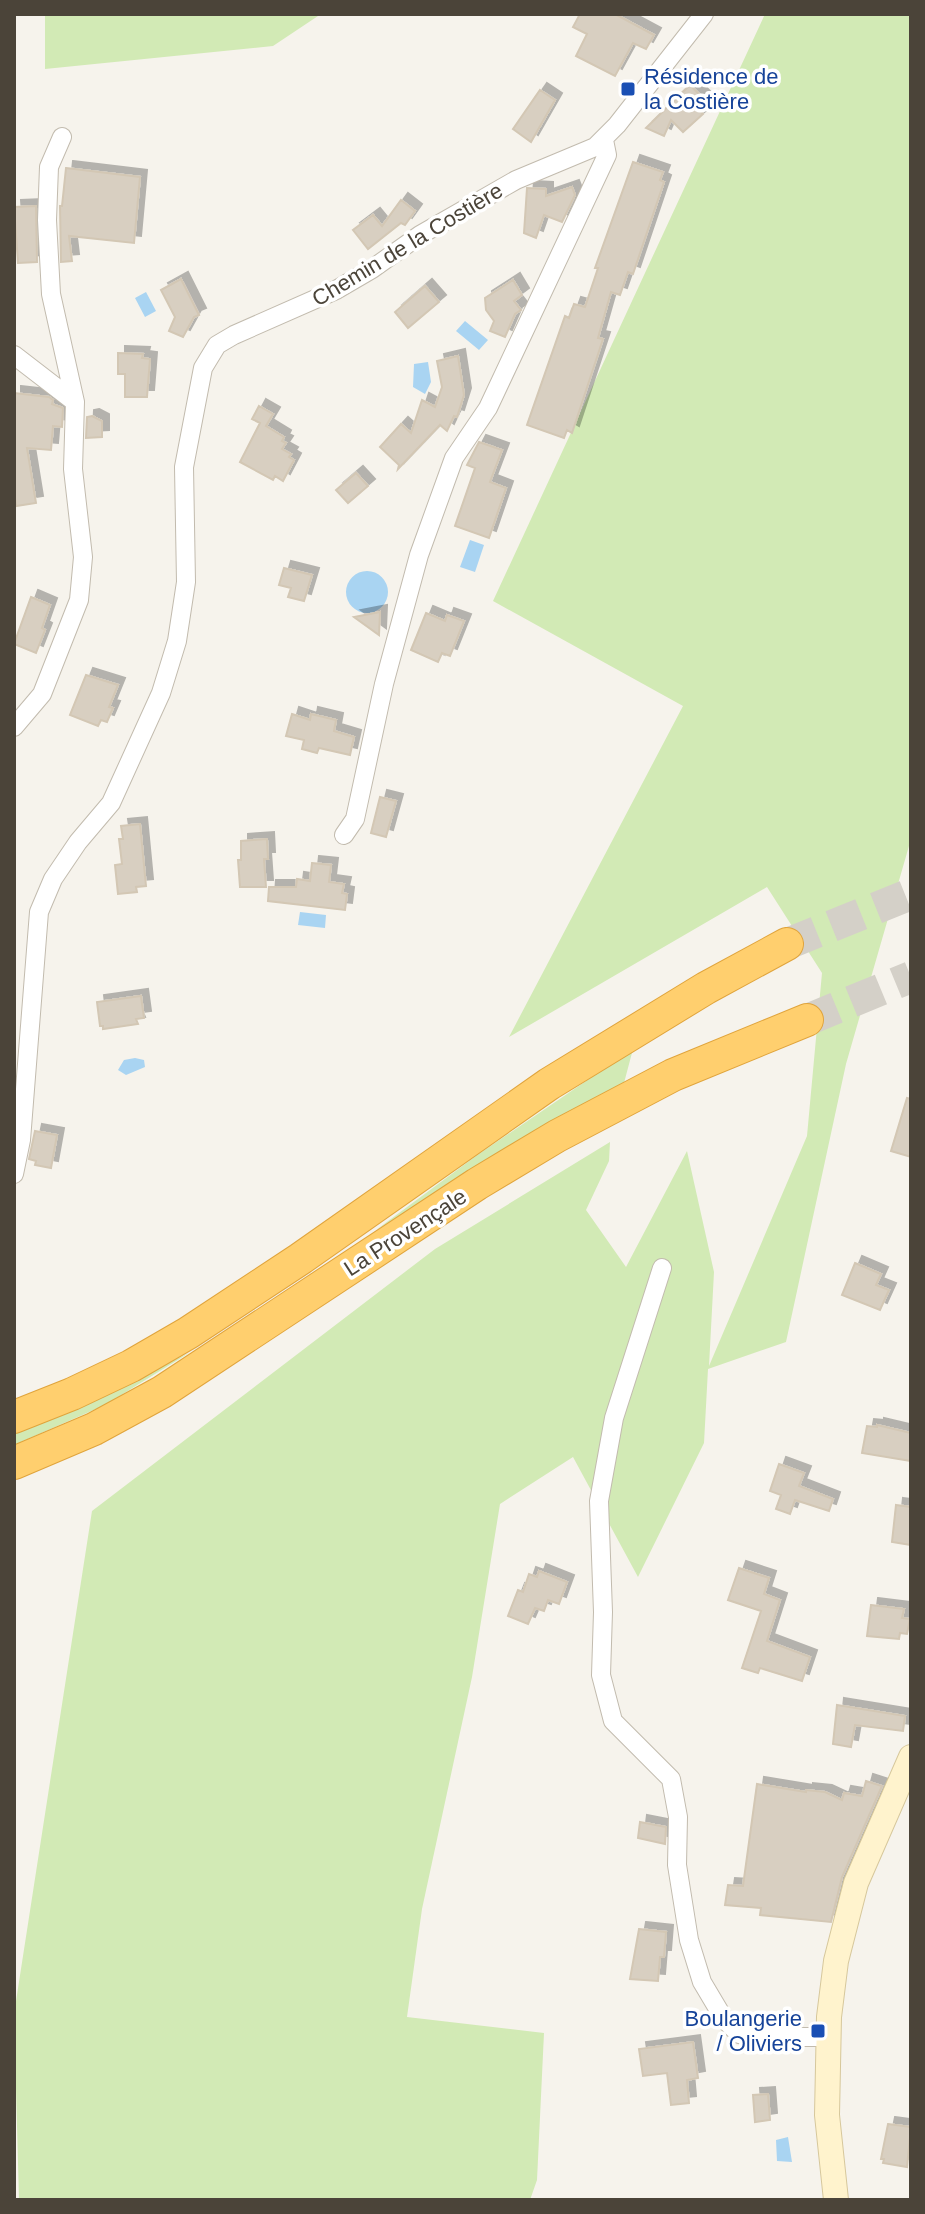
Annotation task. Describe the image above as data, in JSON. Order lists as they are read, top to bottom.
{
  "streets": {
    "highway": ["La Provençale"],
    "street": ["Chemin de la Costière"]
  },
  "places": {
    "transit": ["Résidence de la Costière", "Boulangerie / Oliviers"]
  }
}
